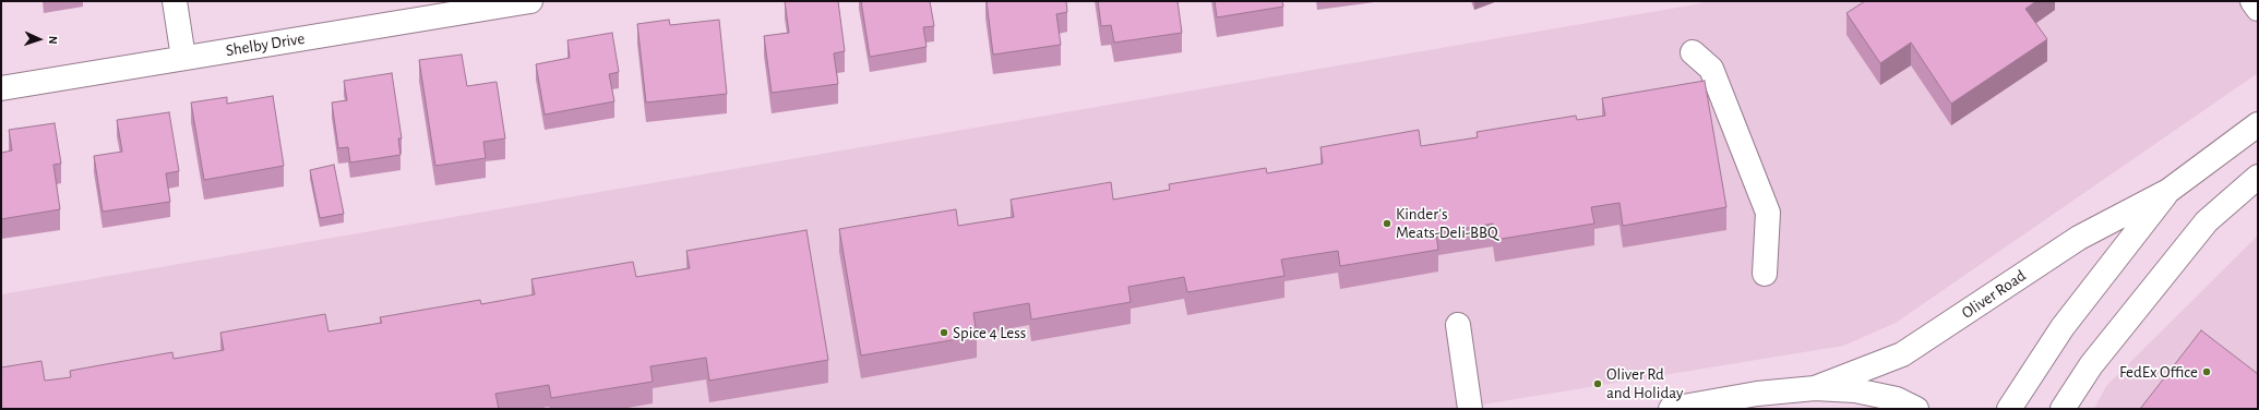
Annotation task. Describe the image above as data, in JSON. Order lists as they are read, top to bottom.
{
  "streets": {
    "street": ["Shelby Drive", "Oliver Road"]
  },
  "places": [
    "Kinder's Meats-Deli-BBQ",
    "Spice 4 Less",
    "FedEx Office",
    "Oliver Rd and Holiday"
  ],
  "north": "right"
}
